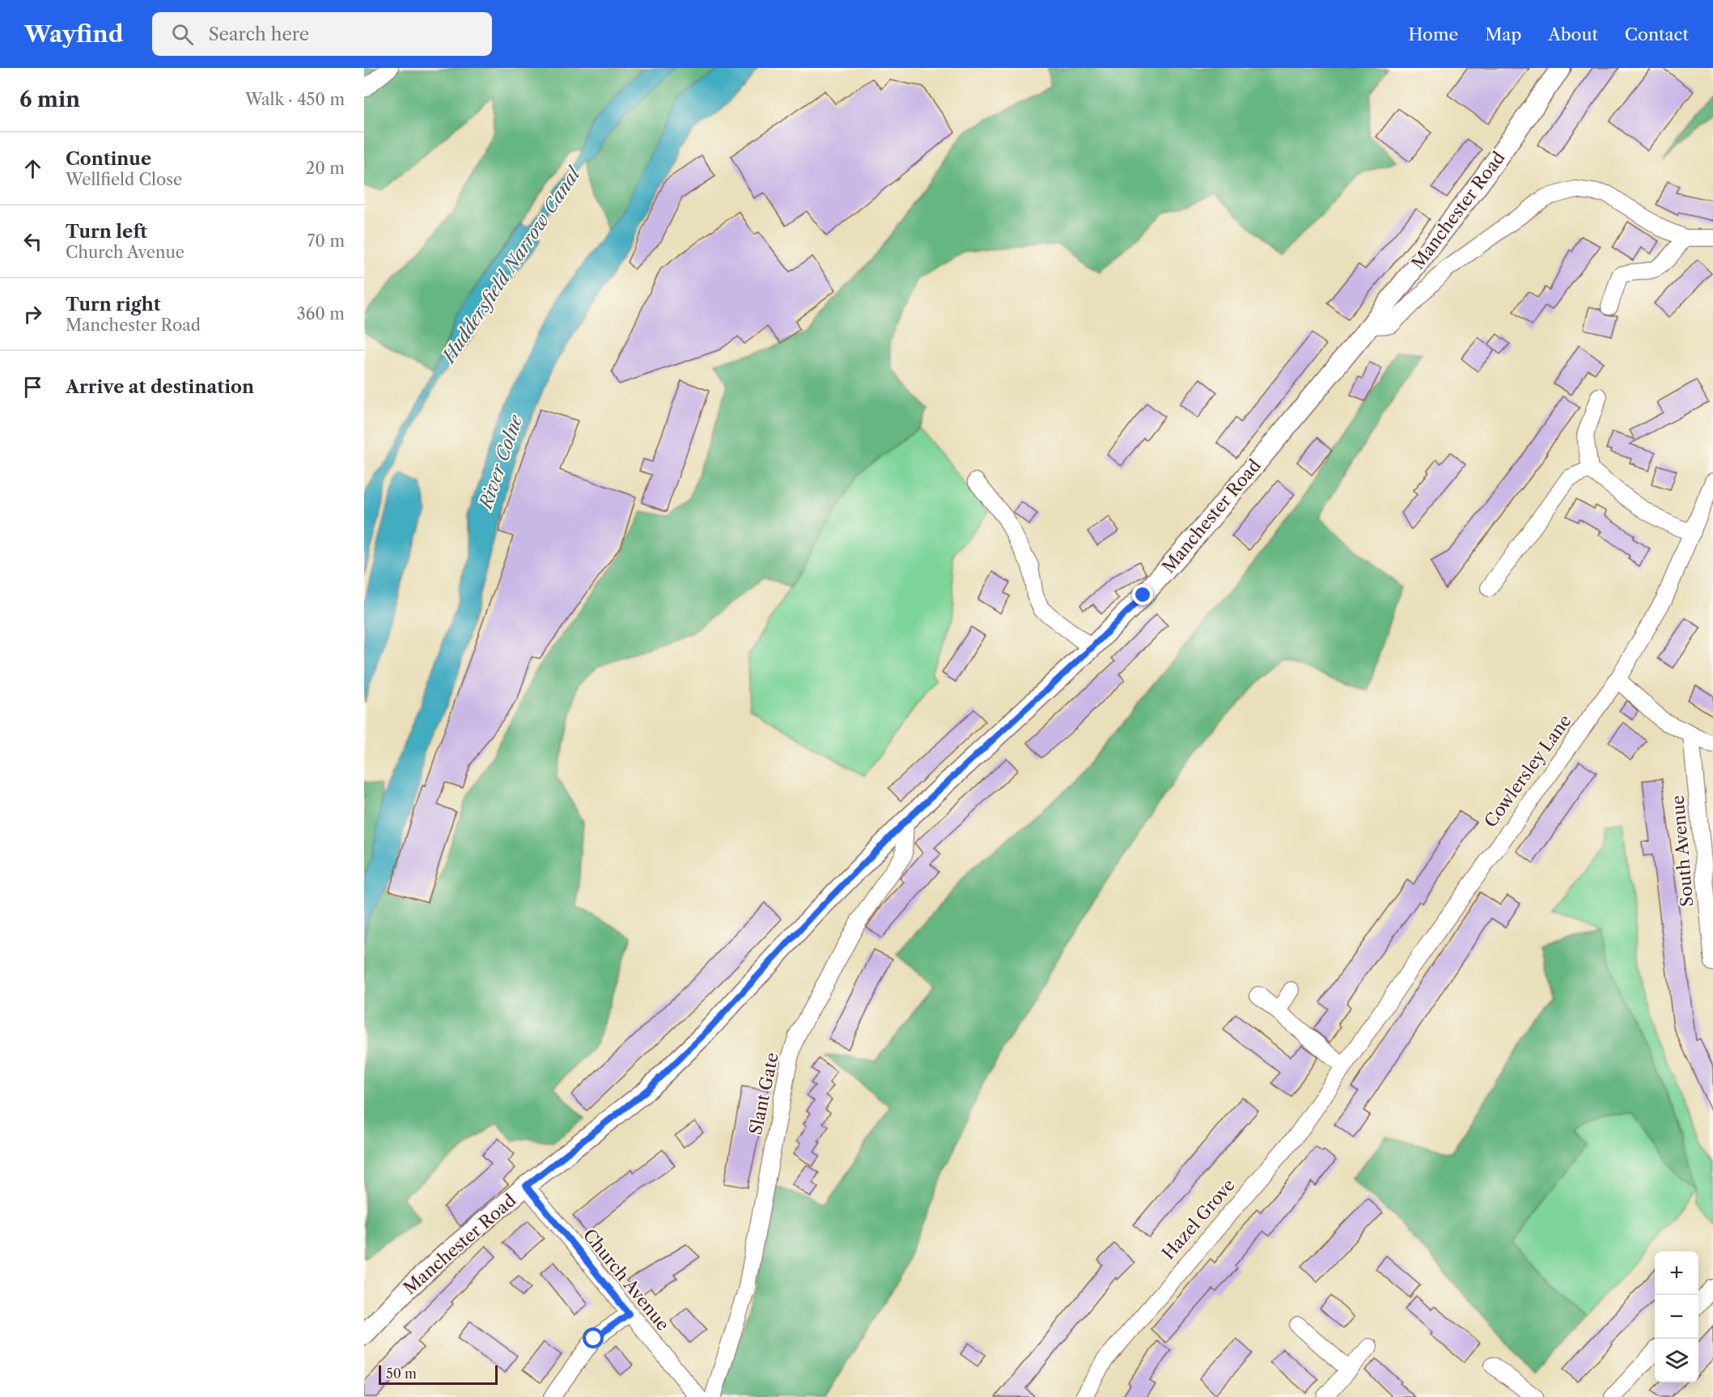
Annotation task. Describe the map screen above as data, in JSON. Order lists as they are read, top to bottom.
{
  "streets": {
    "main road": ["Manchester Road"],
    "street": [
      "Cowlersley Lane",
      "South Avenue",
      "Slant Gate",
      "Hazel Grove",
      "Church Avenue"
    ]
  },
  "crossings": [
    ["Manchester Road", "Slant Gate"],
    ["Manchester Road", "Church Avenue"],
    ["Cowlersley Lane", "Hazel Grove"]
  ],
  "water": ["Huddersfield Narrow Canal", "River Colne"],
  "scale_bar": "50 m",
  "page": {
    "header": "Wayfind",
    "search": "Search here",
    "nav": [
      "Home",
      "Map",
      "About",
      "Contact"
    ],
    "heading": ["6 min", "Walk · 450 m"],
    "list": [
      ["Continue", "Wellfield Close", "20 m"],
      ["Turn left", "Church Avenue", "70 m"],
      ["Turn right", "Manchester Road", "360 m"],
      "Arrive at destination"
    ],
    "map_buttons": ["+", "−"],
    "scale": "50 m"
  }
}
